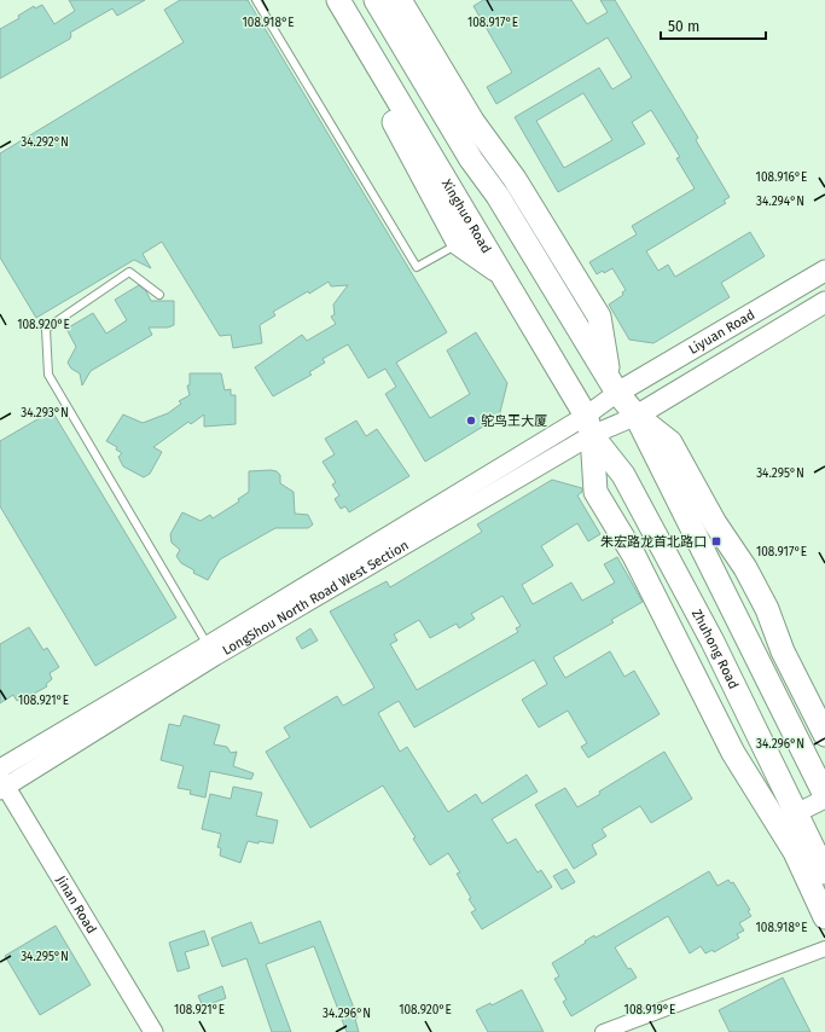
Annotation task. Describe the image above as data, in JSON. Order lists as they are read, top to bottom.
{
  "streets": {
    "main road": ["Xinghuo Road", "Liyuan Road", "Zhuhong Road"],
    "street": ["LongShou North Road West Section", "Jinan Road"]
  },
  "crossings": [
    ["Xinghuo Road", "LongShou North Road West Section"],
    ["Xinghuo Road", "Zhuhong Road"],
    ["Liyuan Road", "LongShou North Road West Section"],
    ["LongShou North Road West Section", "Zhuhong Road"],
    ["LongShou North Road West Section", "Jinan Road"]
  ],
  "places": {
    "other": ["鸵鸟王大厦"],
    "transit": ["朱宏路龙首北路口"]
  },
  "scale_bar": "50 m",
  "coordinates": [
    "108.918°E",
    "108.917°E",
    "34.292°N",
    "108.916°E",
    "34.294°N",
    "108.920°E",
    "34.293°N",
    "34.295°N",
    "108.921°E",
    "34.296°N",
    "108.919°E"
  ]
}
